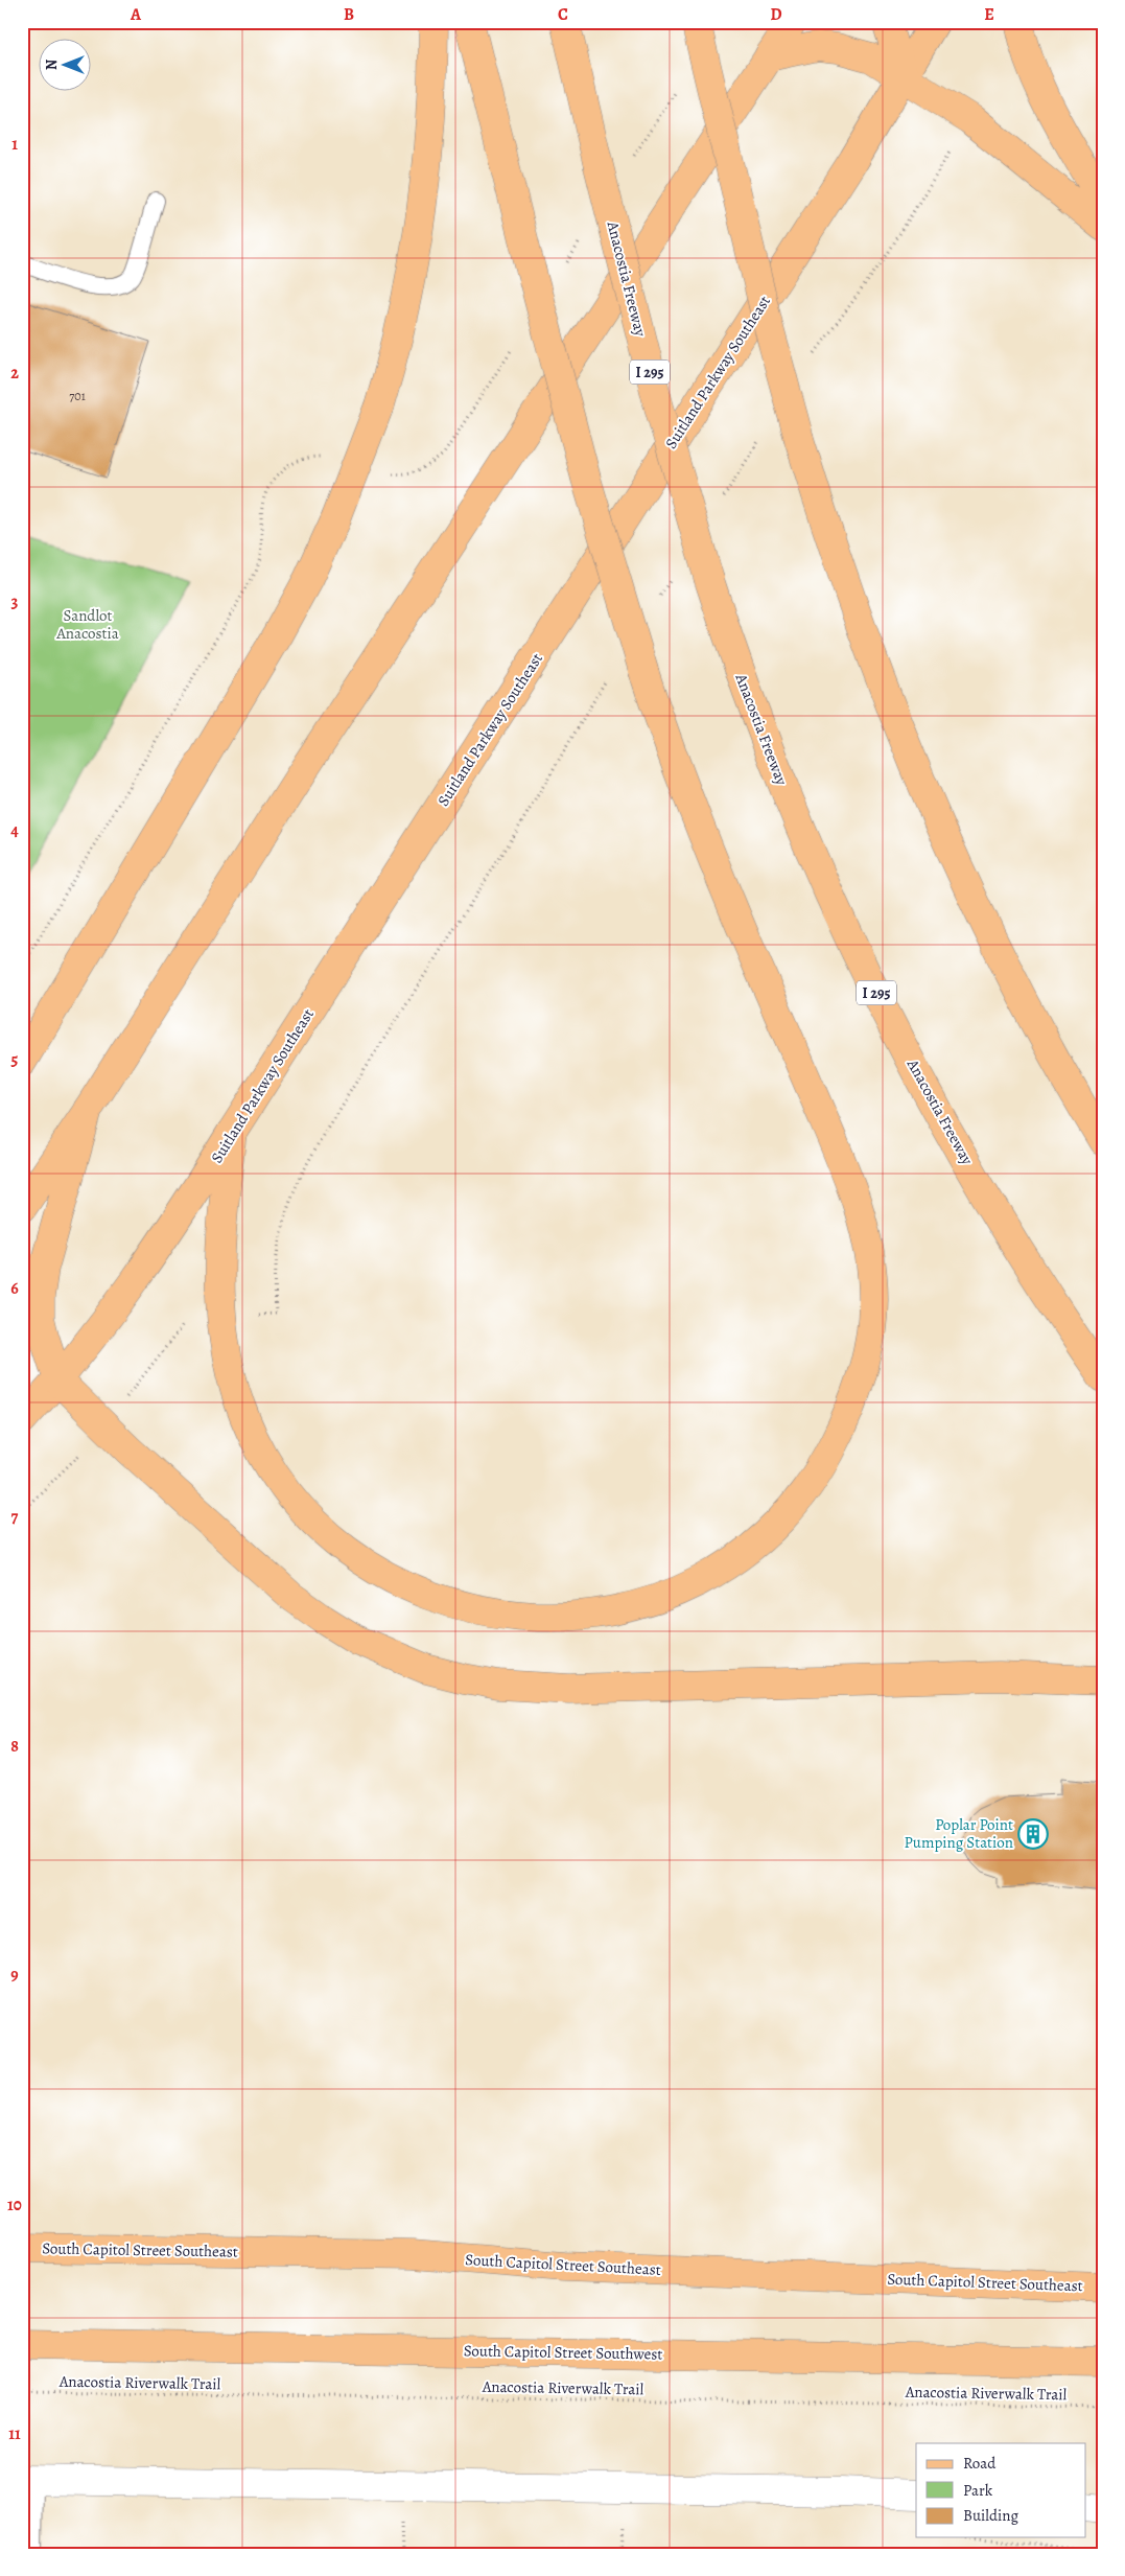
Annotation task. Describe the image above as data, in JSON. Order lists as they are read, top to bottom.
{
  "streets": {
    "main road": [
      "Anacostia Freeway",
      "I 295",
      "Suitland Parkway Southeast",
      "South Capitol Street Southeast",
      "South Capitol Street Southwest"
    ],
    "path": ["Anacostia Riverwalk Trail"]
  },
  "parks": ["Sandlot Anacostia"],
  "places": {
    "building": ["Poplar Point Pumping Station"]
  },
  "house_numbers": ["701"],
  "legend": ["Road", "Park", "Building"],
  "north": "left",
  "grid": {
    "columns": [
      "A",
      "B",
      "C",
      "D",
      "E"
    ],
    "rows": [
      "1",
      "2",
      "3",
      "4",
      "5",
      "6",
      "7",
      "8",
      "9",
      "10",
      "11"
    ]
  }
}
